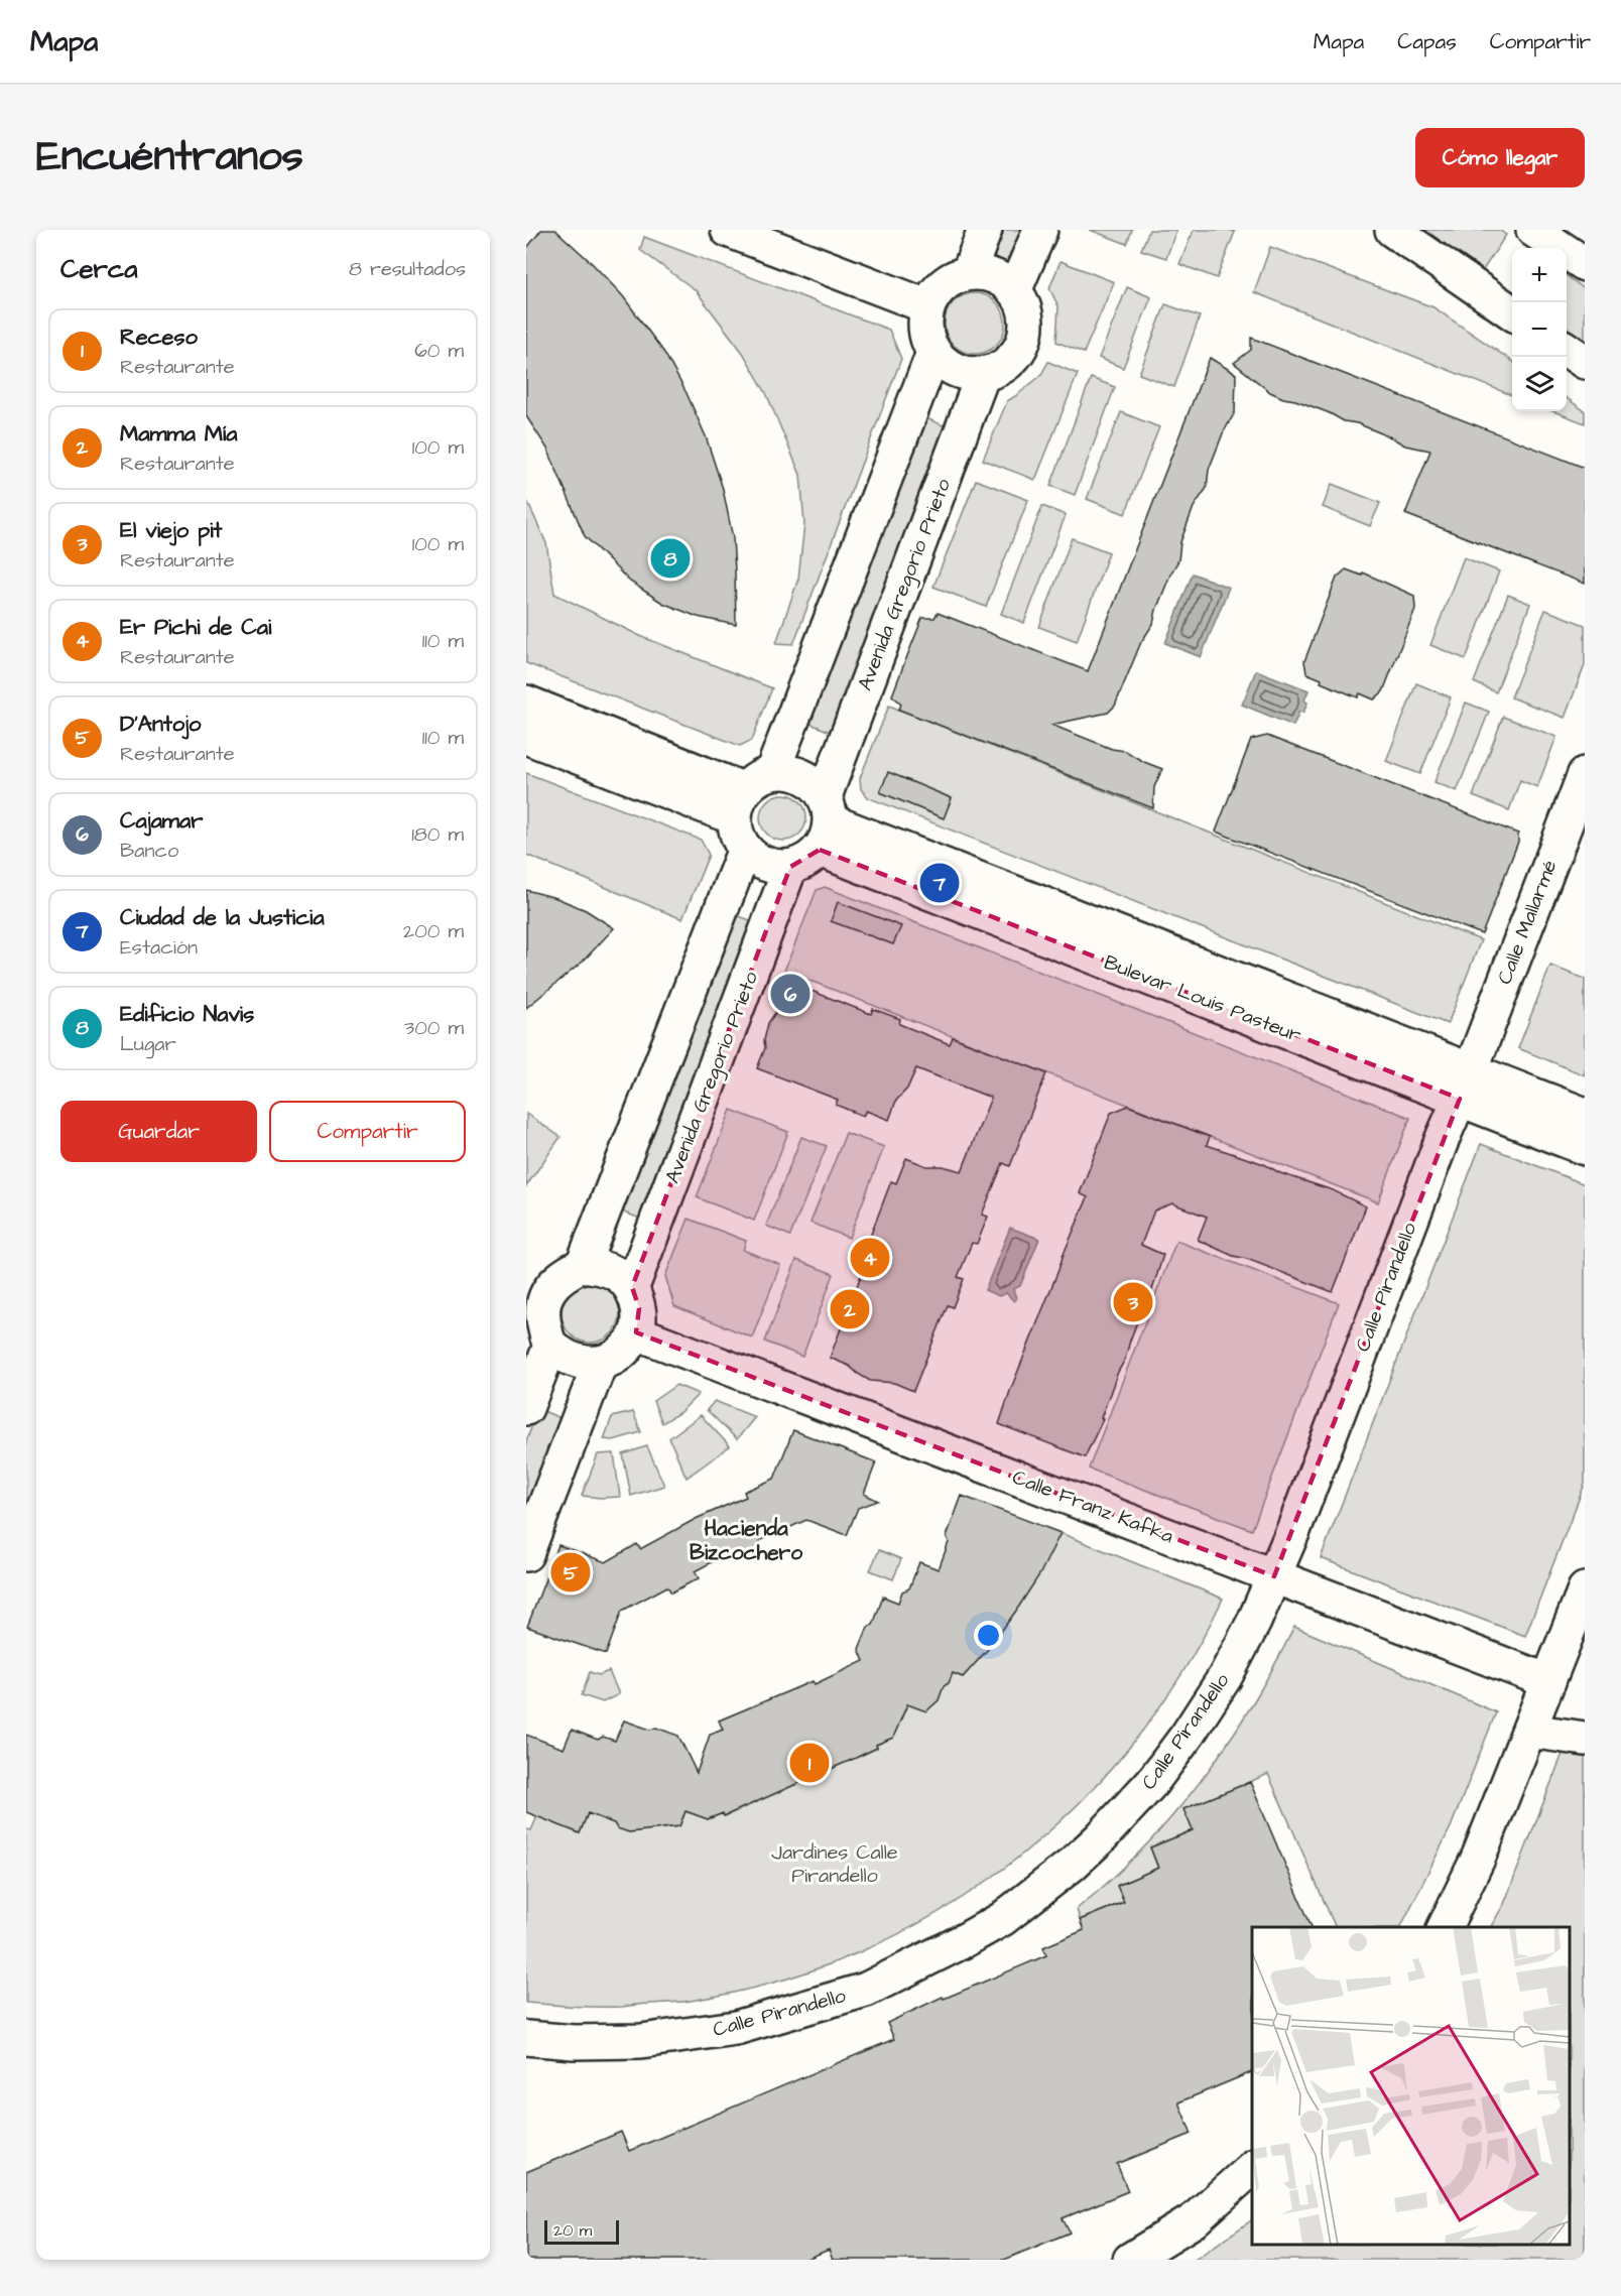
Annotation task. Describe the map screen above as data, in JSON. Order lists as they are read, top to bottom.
{
  "streets": {
    "street": [
      "Avenida Gregorio Prieto",
      "Calle Mallarmé",
      "Bulevar Louis Pasteur",
      "Calle Pirandello",
      "Calle Franz Kafka"
    ]
  },
  "crossings": [
    ["Avenida Gregorio Prieto", "Bulevar Louis Pasteur"],
    ["Avenida Gregorio Prieto", "Calle Franz Kafka"],
    ["Calle Mallarmé", "Bulevar Louis Pasteur"],
    ["Calle Mallarmé", "Calle Pirandello"],
    ["Bulevar Louis Pasteur", "Calle Pirandello"],
    ["Calle Pirandello", "Calle Franz Kafka"]
  ],
  "districts": ["Hacienda Bizcochero"],
  "parks": ["Jardines Calle Pirandello"],
  "scale_bar": "20 m",
  "page": {
    "header": "Mapa",
    "nav": ["Mapa", "Capas", "Compartir"],
    "title": "Encuéntranos",
    "buttons": [
      "Cómo llegar",
      ["Guardar", "Compartir"]
    ],
    "heading": ["Cerca", "8 resultados"],
    "map_buttons": ["+", "−"],
    "list": [
      {
        "mark": "1",
        "name": "Receso",
        "note": "Restaurante",
        "value": "60 m"
      },
      {
        "mark": "2",
        "name": "Mamma Mía",
        "note": "Restaurante",
        "value": "100 m"
      },
      {
        "mark": "3",
        "name": "El viejo pit",
        "note": "Restaurante",
        "value": "100 m"
      },
      {
        "mark": "4",
        "name": "Er Pichi de Cai",
        "note": "Restaurante",
        "value": "110 m"
      },
      {
        "mark": "5",
        "name": "D'Antojo",
        "note": "Restaurante",
        "value": "110 m"
      },
      {
        "mark": "6",
        "name": "Cajamar",
        "note": "Banco",
        "value": "180 m"
      },
      {
        "mark": "7",
        "name": "Ciudad de la Justicia",
        "note": "Estación",
        "value": "200 m"
      },
      {
        "mark": "8",
        "name": "Edificio Navis",
        "note": "Lugar",
        "value": "300 m"
      }
    ],
    "pins": [
      "8",
      "7",
      "6",
      "4",
      "3",
      "2",
      "5",
      "1"
    ],
    "scale": "20 m"
  }
}
